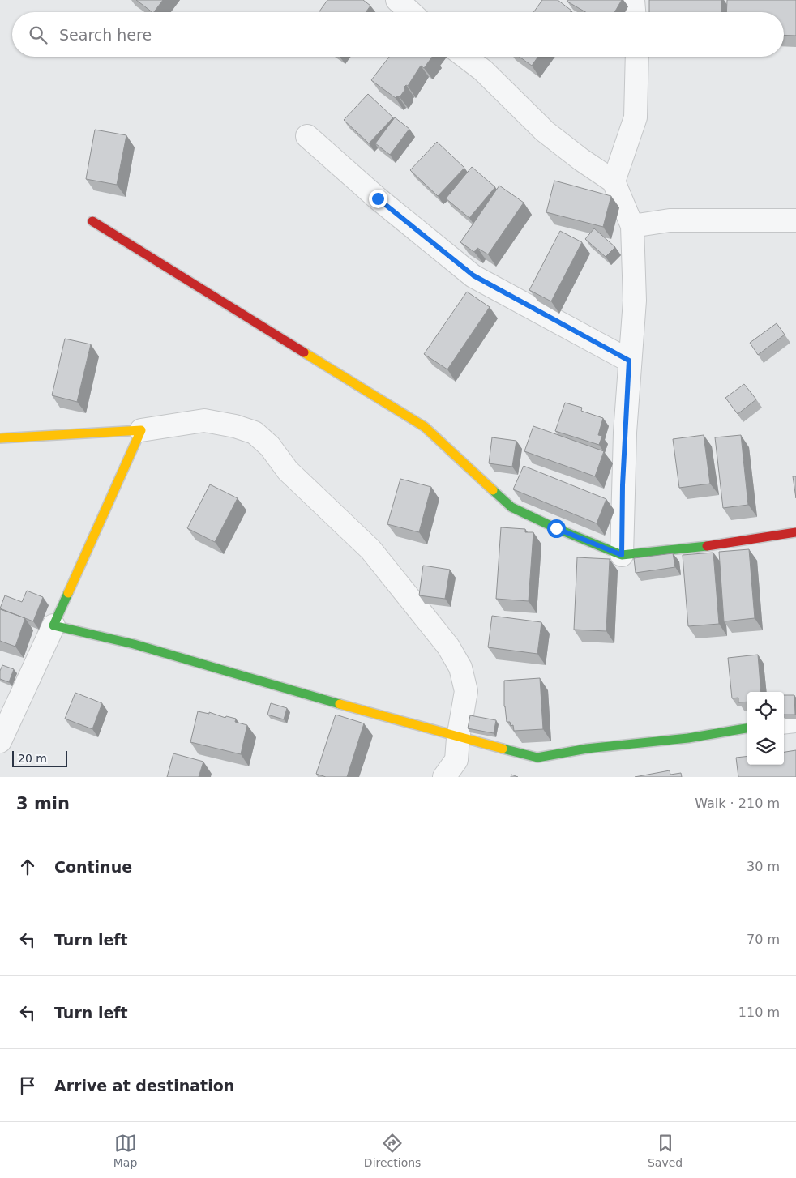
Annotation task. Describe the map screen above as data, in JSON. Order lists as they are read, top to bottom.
{
  "scale_bar": "20 m",
  "page": {
    "search": "Search here",
    "scale": "20 m",
    "heading": ["3 min", "Walk · 210 m"],
    "list": [
      ["Continue", "30 m"],
      ["Turn left", "70 m"],
      ["Turn left", "110 m"],
      "Arrive at destination"
    ],
    "nav": ["Map", "Directions", "Saved"]
  }
}
